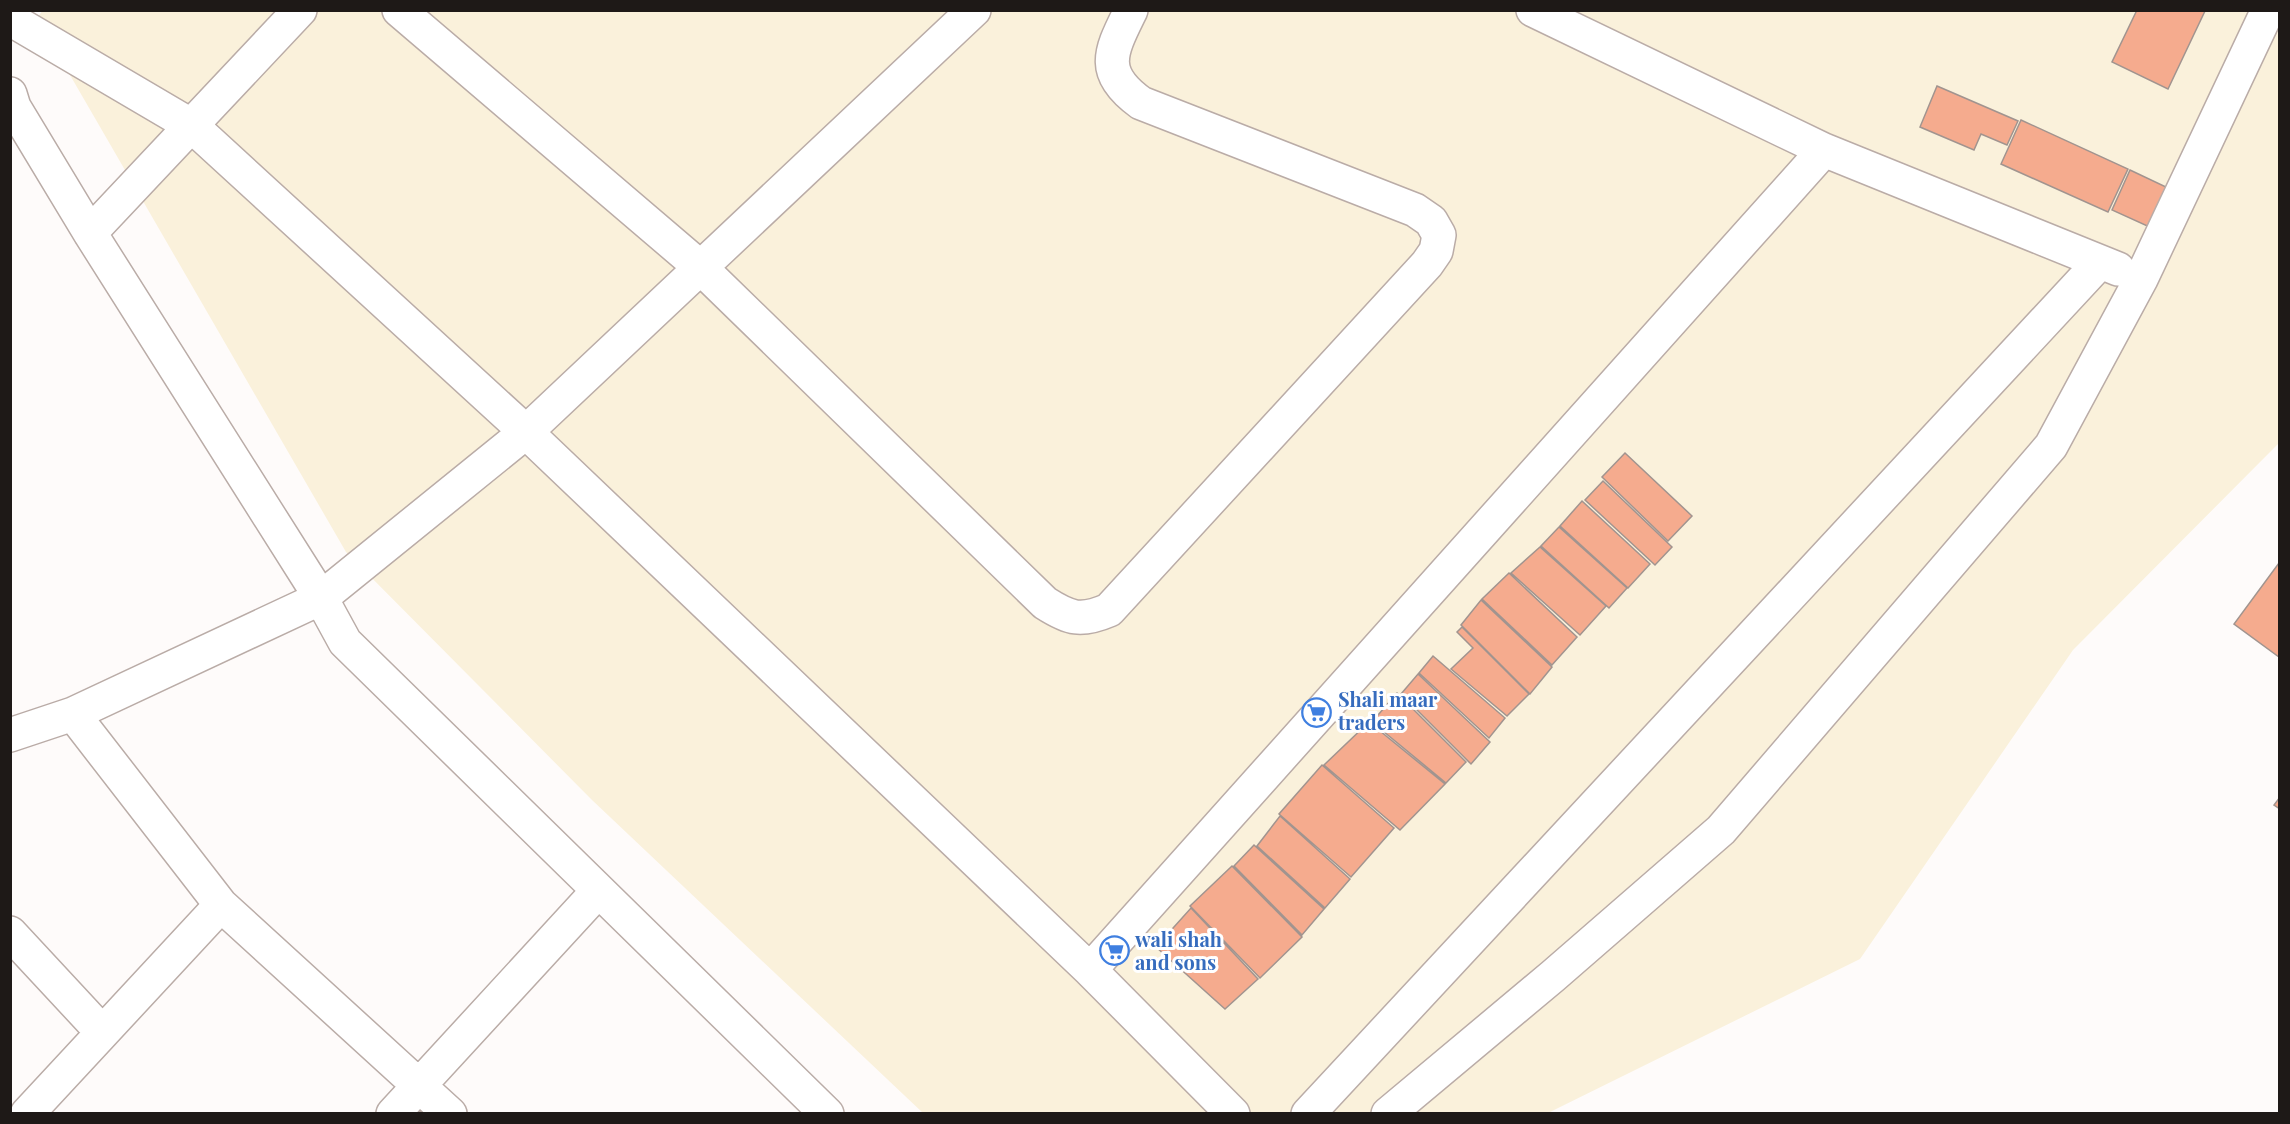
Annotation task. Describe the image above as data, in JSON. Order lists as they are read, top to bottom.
{
  "places": {
    "supermarket": ["Shali maar traders", "wali shah and sons"]
  }
}
